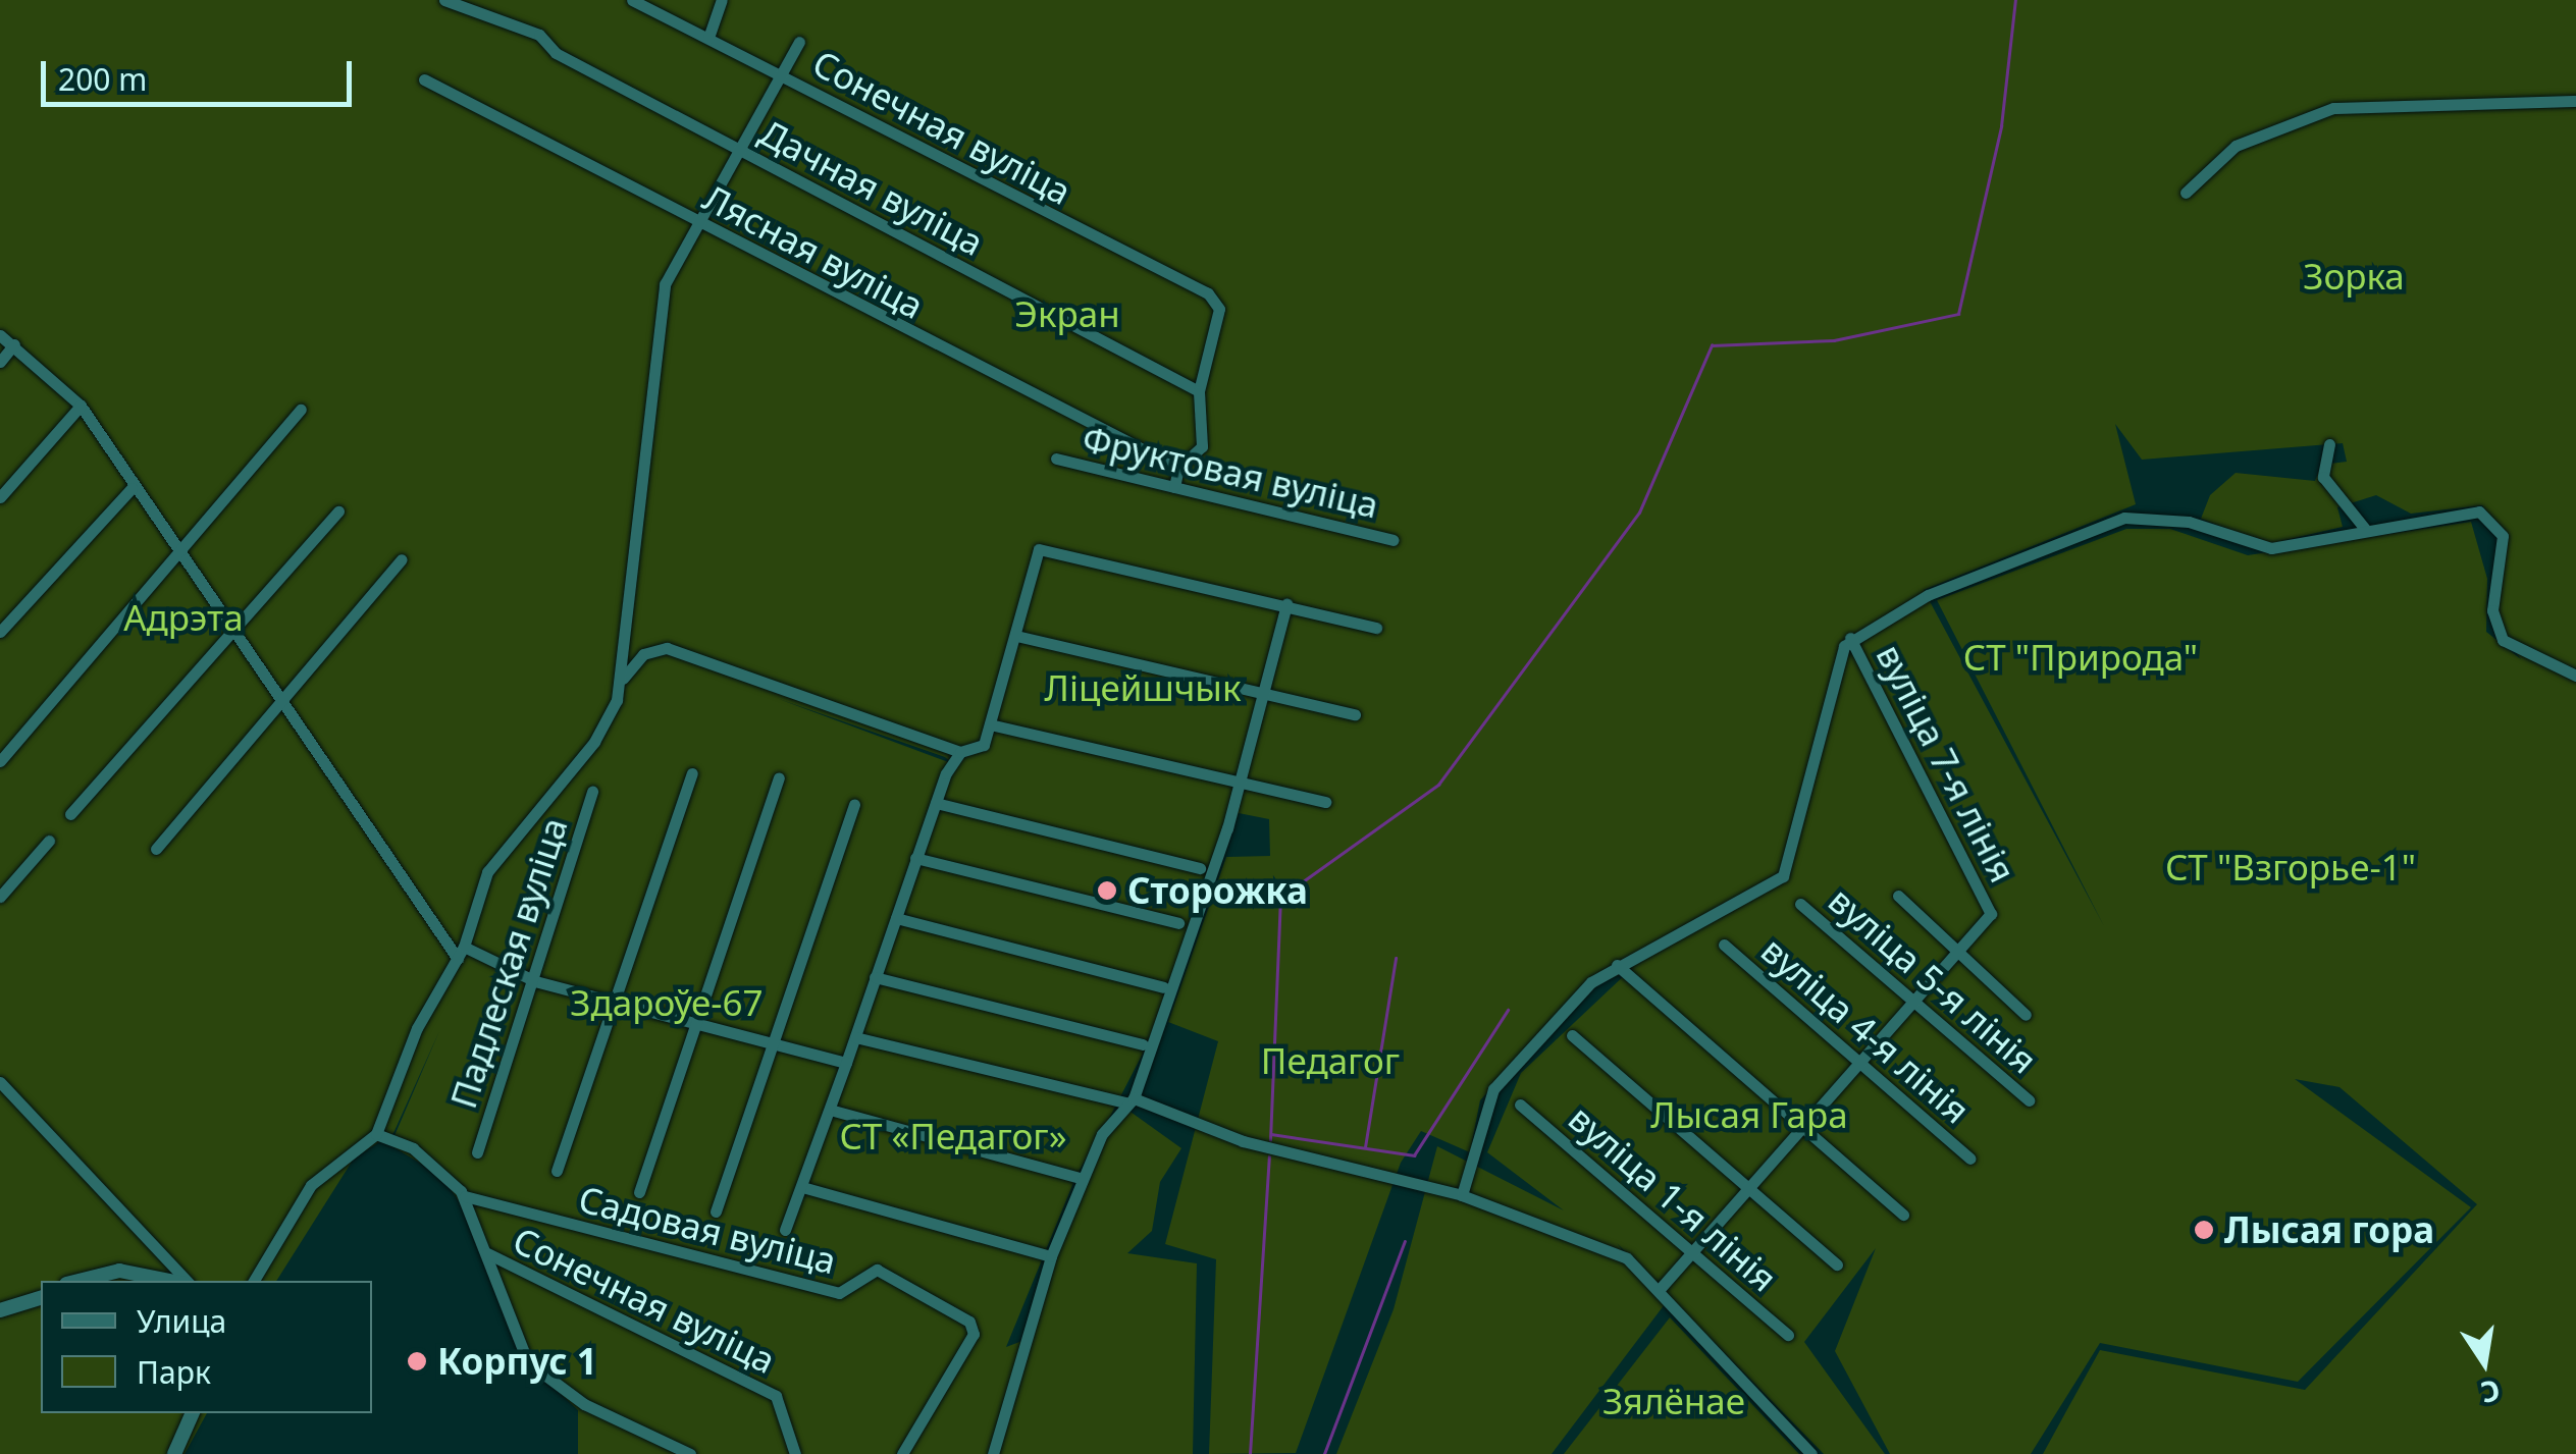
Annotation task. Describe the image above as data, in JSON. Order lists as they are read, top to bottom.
{
  "streets": {
    "street": [
      "Сонечная вуліца",
      "Дачная вуліца",
      "Лясная вуліца",
      "Фруктовая вуліца",
      "вуліца 7-я лінія",
      "Падлеская вуліца",
      "вуліца 5-я лінія",
      "вуліца 4-я лінія",
      "вуліца 1-я лінія",
      "Садовая вуліца"
    ]
  },
  "crossings": [
    ["Сонечная вуліца", "Дачная вуліца"]
  ],
  "parks": [
    "Зорка",
    "Экран",
    "Адрэта",
    "СТ \"Природа\"",
    "Ліцейшчык",
    "СТ \"Взгорье-1\"",
    "Здароўе-67",
    "Педагог",
    "Лысая Гара",
    "СТ «Педагог»",
    "Зялёнае"
  ],
  "places": ["Сторожка", "Лысая гора", "Корпус 1"],
  "legend": ["Улица", "Парк"],
  "scale_bar": "200 m",
  "north": "bottom"
}
